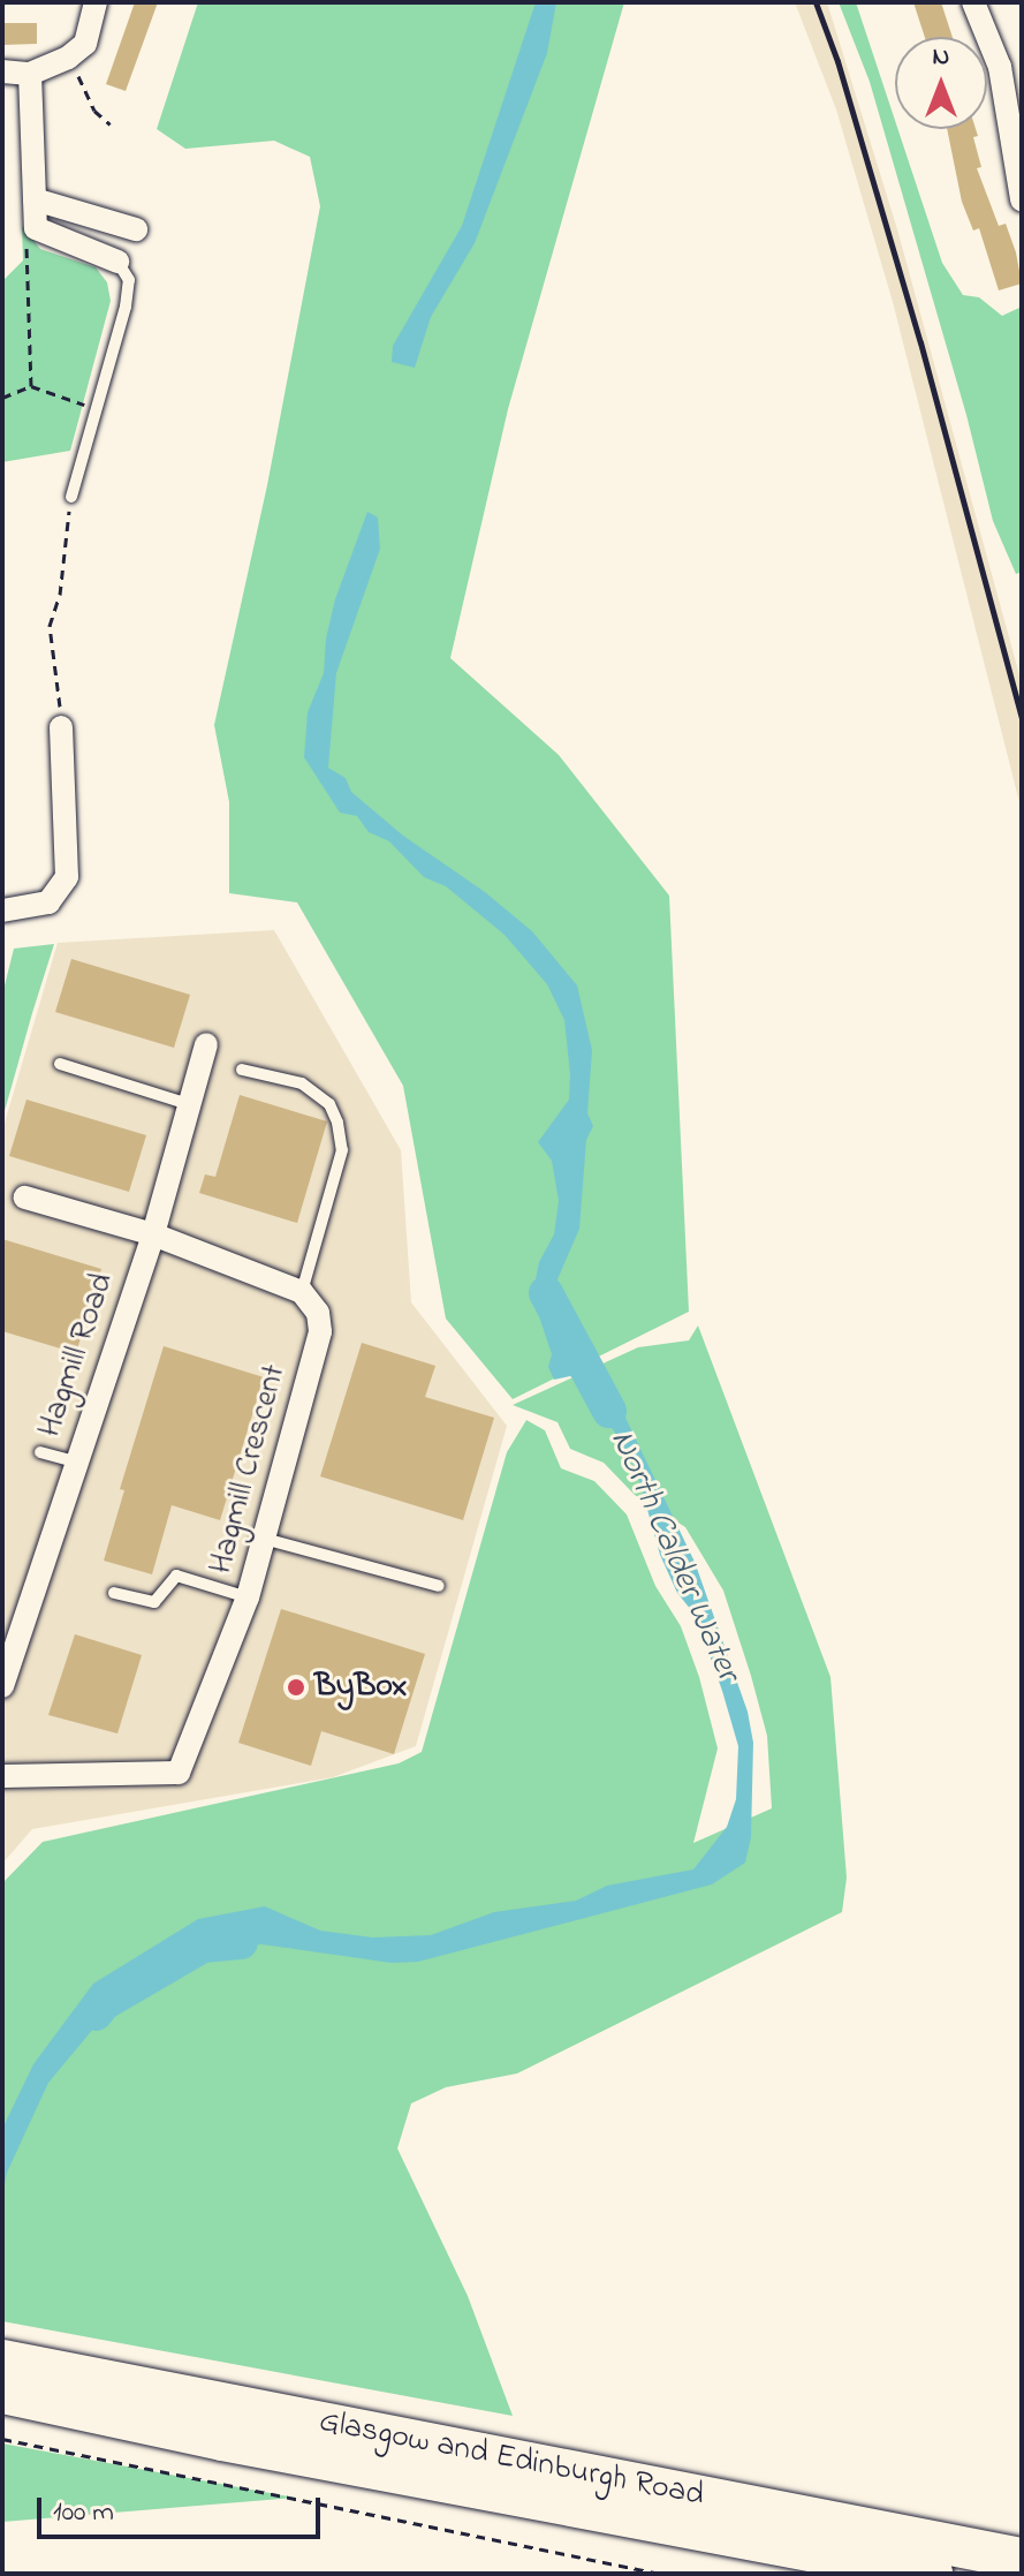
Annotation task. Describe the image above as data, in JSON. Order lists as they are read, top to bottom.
{
  "streets": {
    "highway": ["Glasgow and Edinburgh Road"],
    "street": ["Hagmill Road", "Hagmill Crescent"]
  },
  "water": ["North Calder Water"],
  "places": ["ByBox"],
  "scale_bar": "100 m",
  "north": "top"
}
